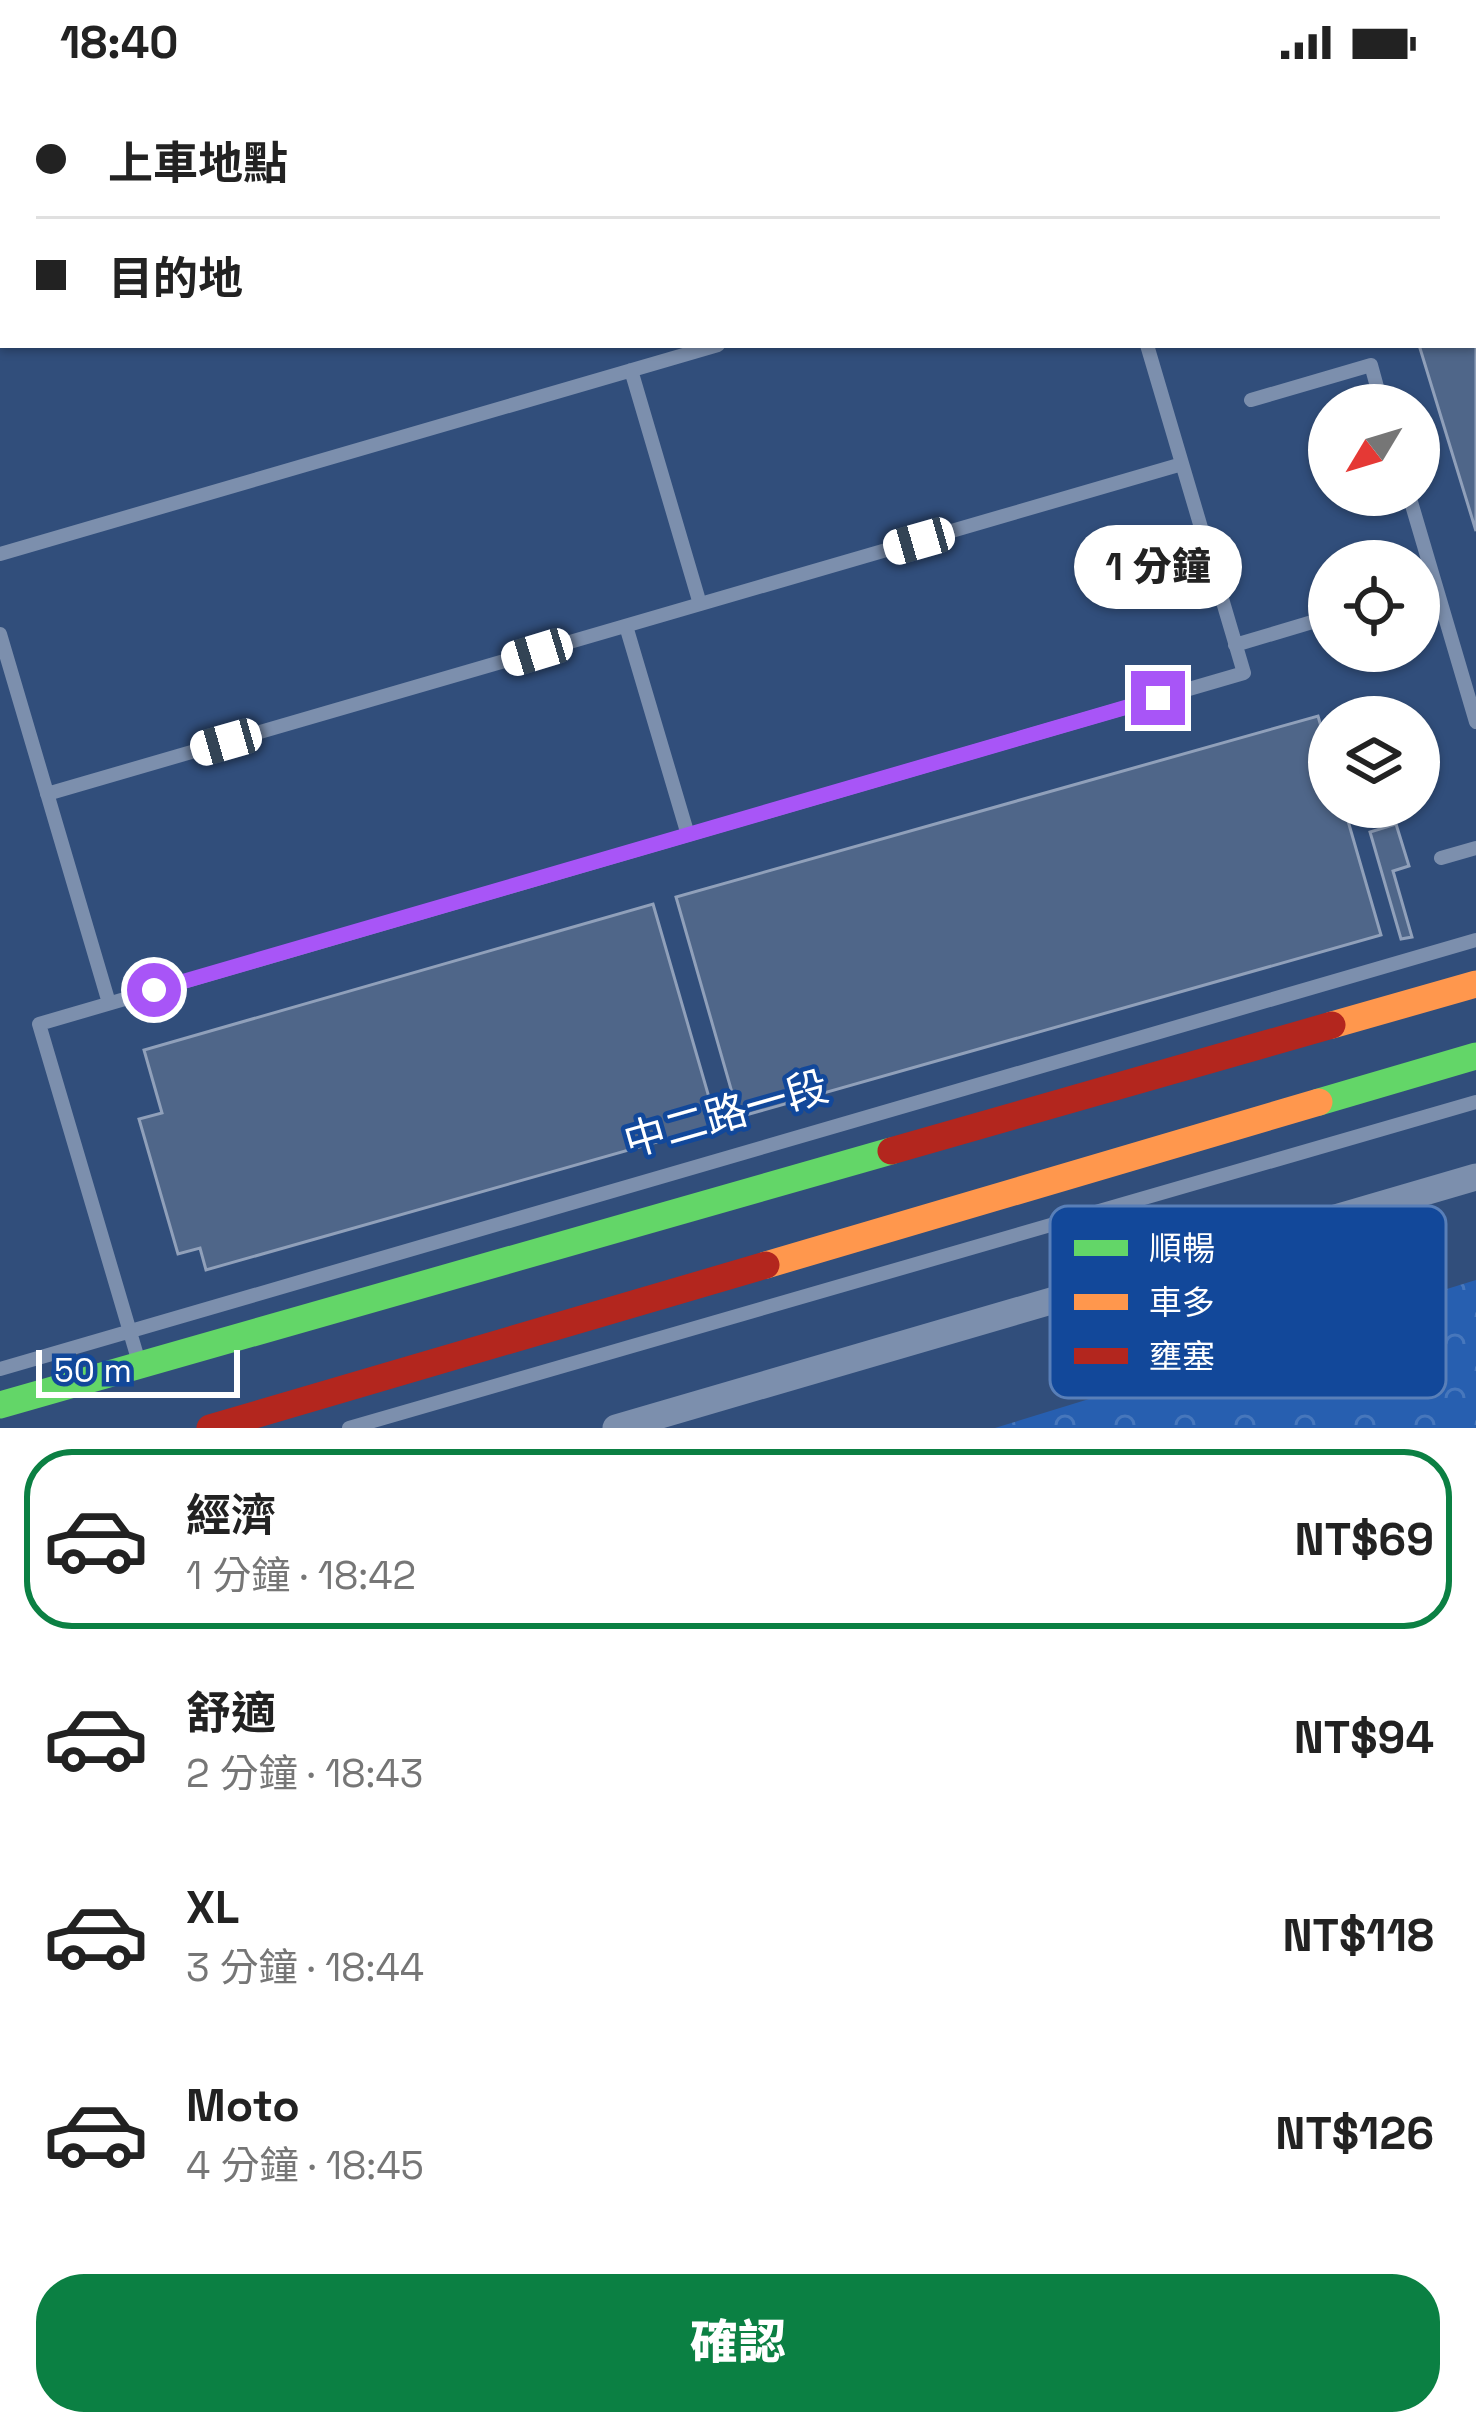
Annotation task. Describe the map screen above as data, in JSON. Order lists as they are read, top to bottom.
{
  "streets": {
    "street": ["中二路一段"]
  },
  "legend": ["順暢", "車多", "壅塞"],
  "scale_bar": "50 m",
  "north": "bottom left",
  "page": {
    "status": "18:40",
    "banner": ["上車地點", "目的地"],
    "bubble": "1 分鐘",
    "scale": "50 m",
    "list": [
      {
        "name": "經濟",
        "note": "1 分鐘 · 18:42",
        "value": "NT$69"
      },
      {
        "name": "舒適",
        "note": "2 分鐘 · 18:43",
        "value": "NT$94"
      },
      {
        "name": "XL",
        "note": "3 分鐘 · 18:44",
        "value": "NT$118"
      },
      {
        "name": "Moto",
        "note": "4 分鐘 · 18:45",
        "value": "NT$126"
      }
    ],
    "buttons": "確認"
  }
}
